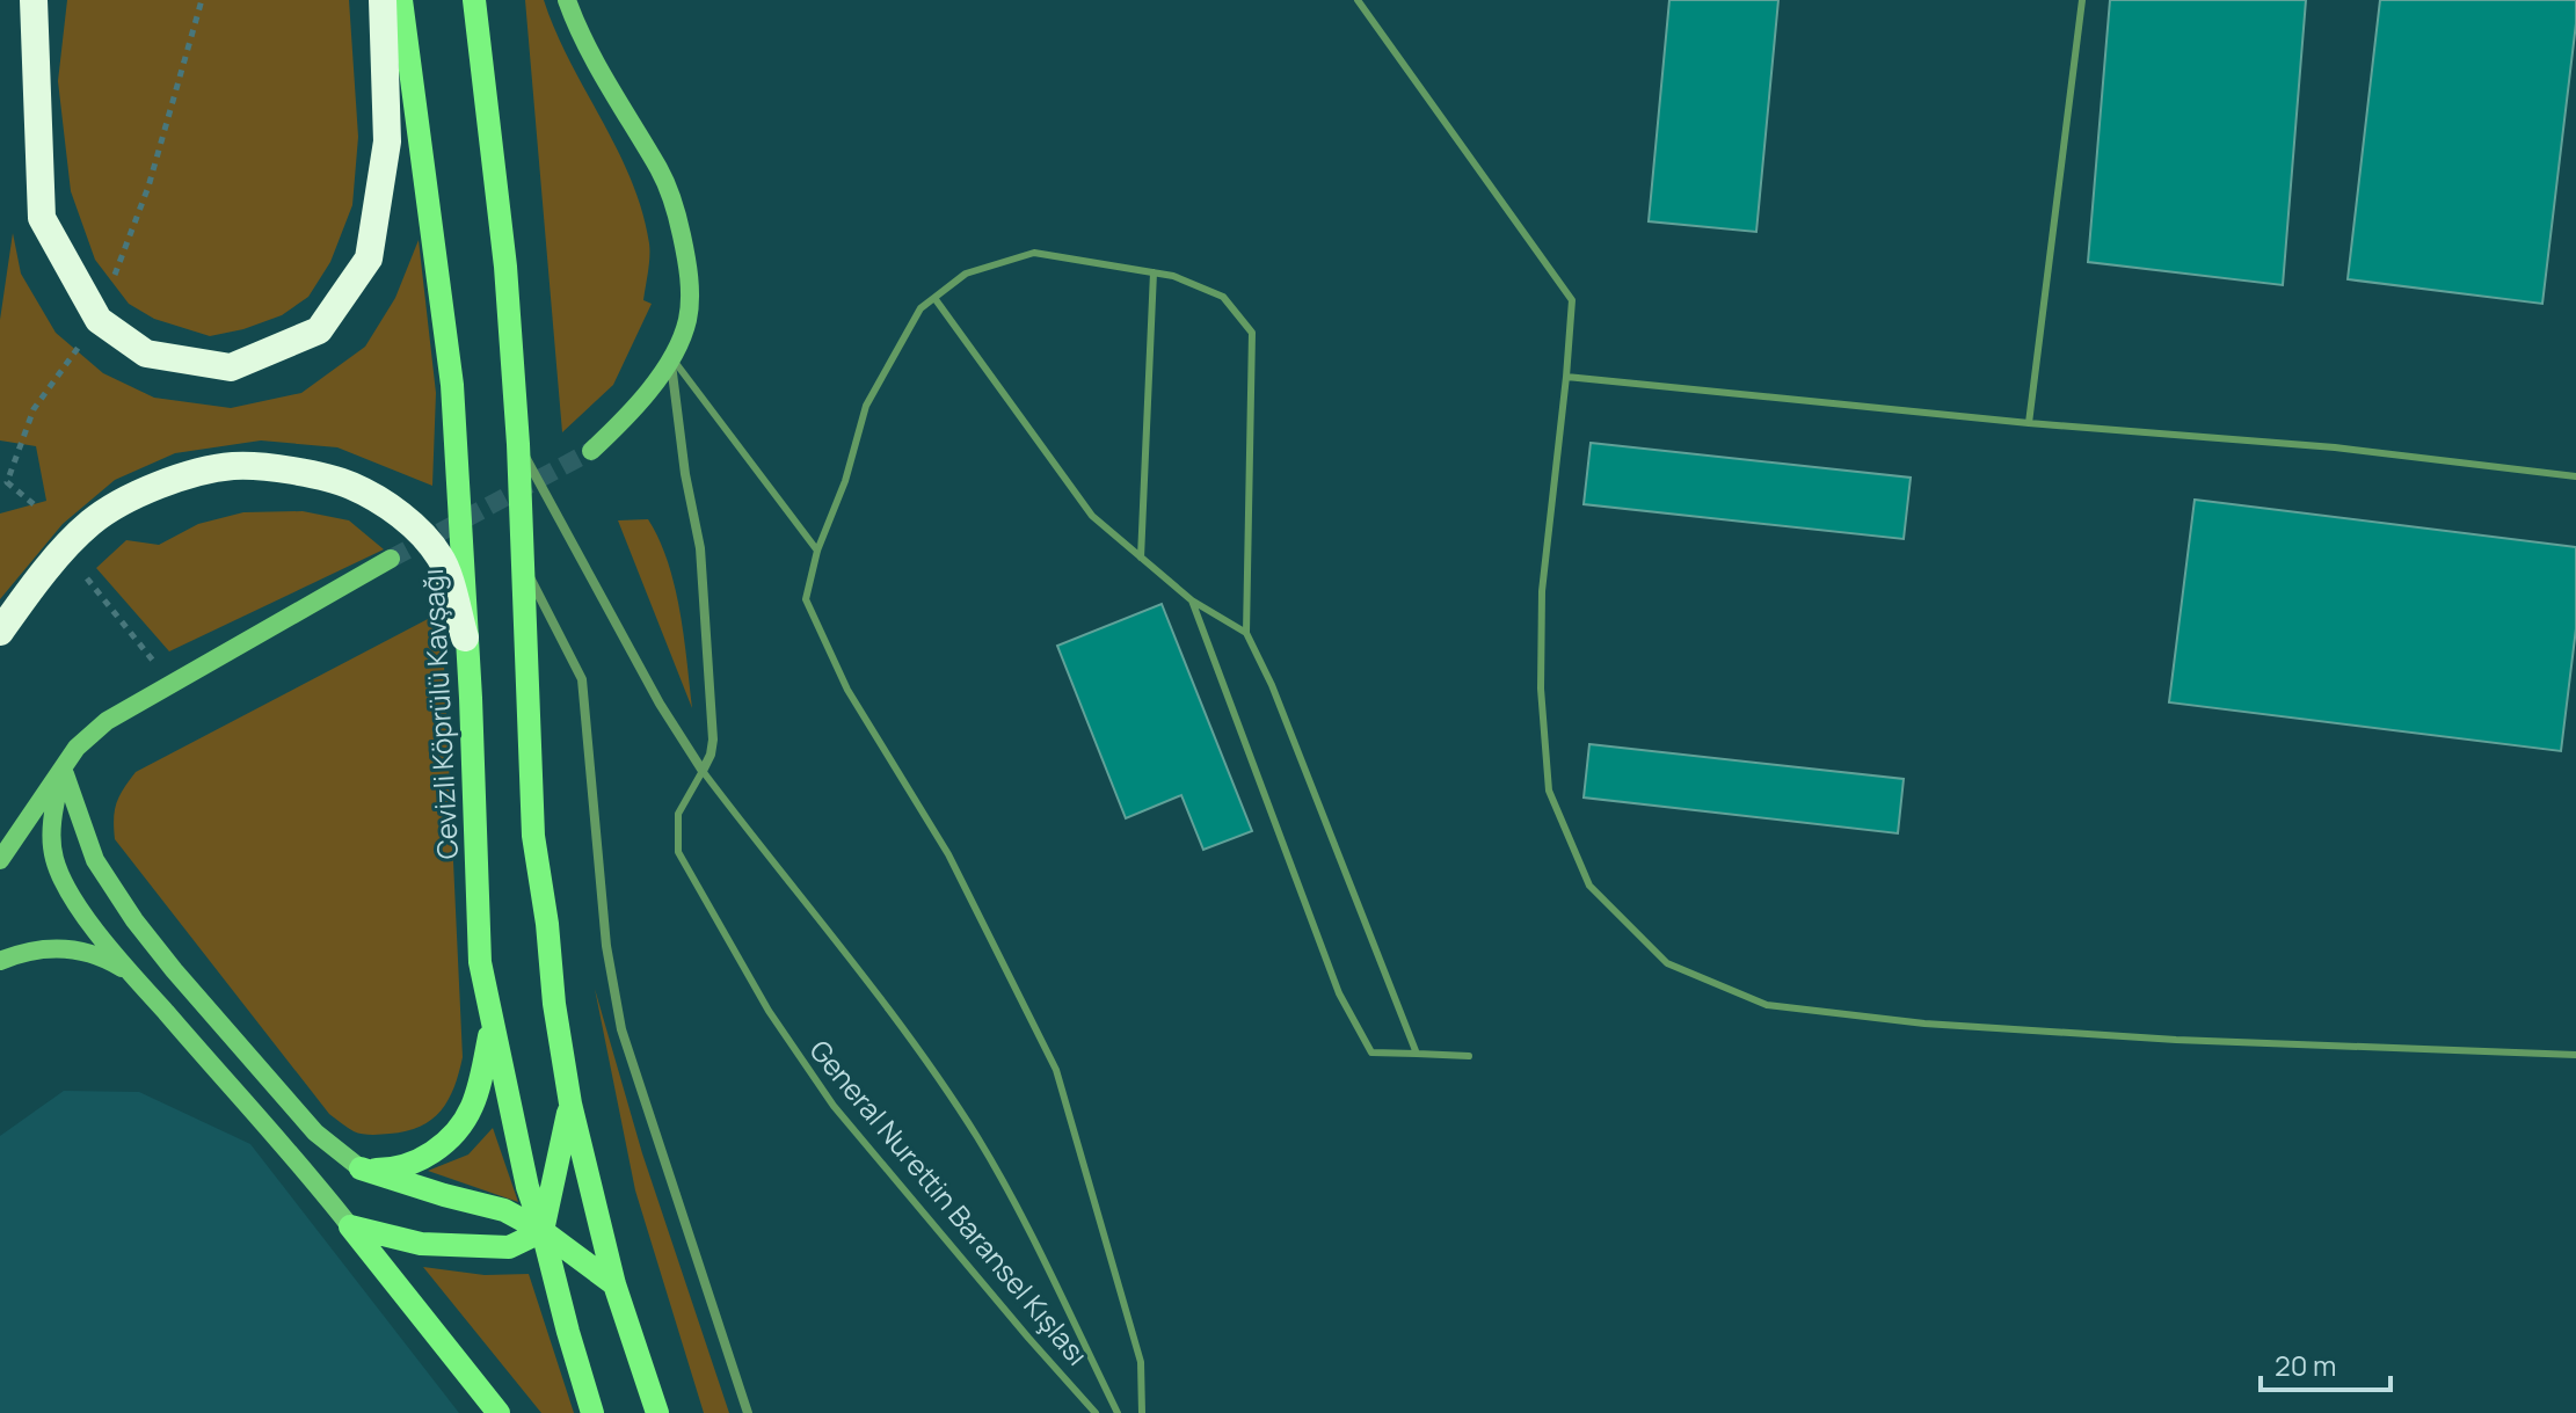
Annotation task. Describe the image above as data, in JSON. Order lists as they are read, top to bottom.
{
  "streets": {
    "main road": ["Cevizli Köprülü Kavşağı"],
    "street": ["General Nurettin Baransel Kışlası"]
  },
  "scale_bar": "20 m"
}
